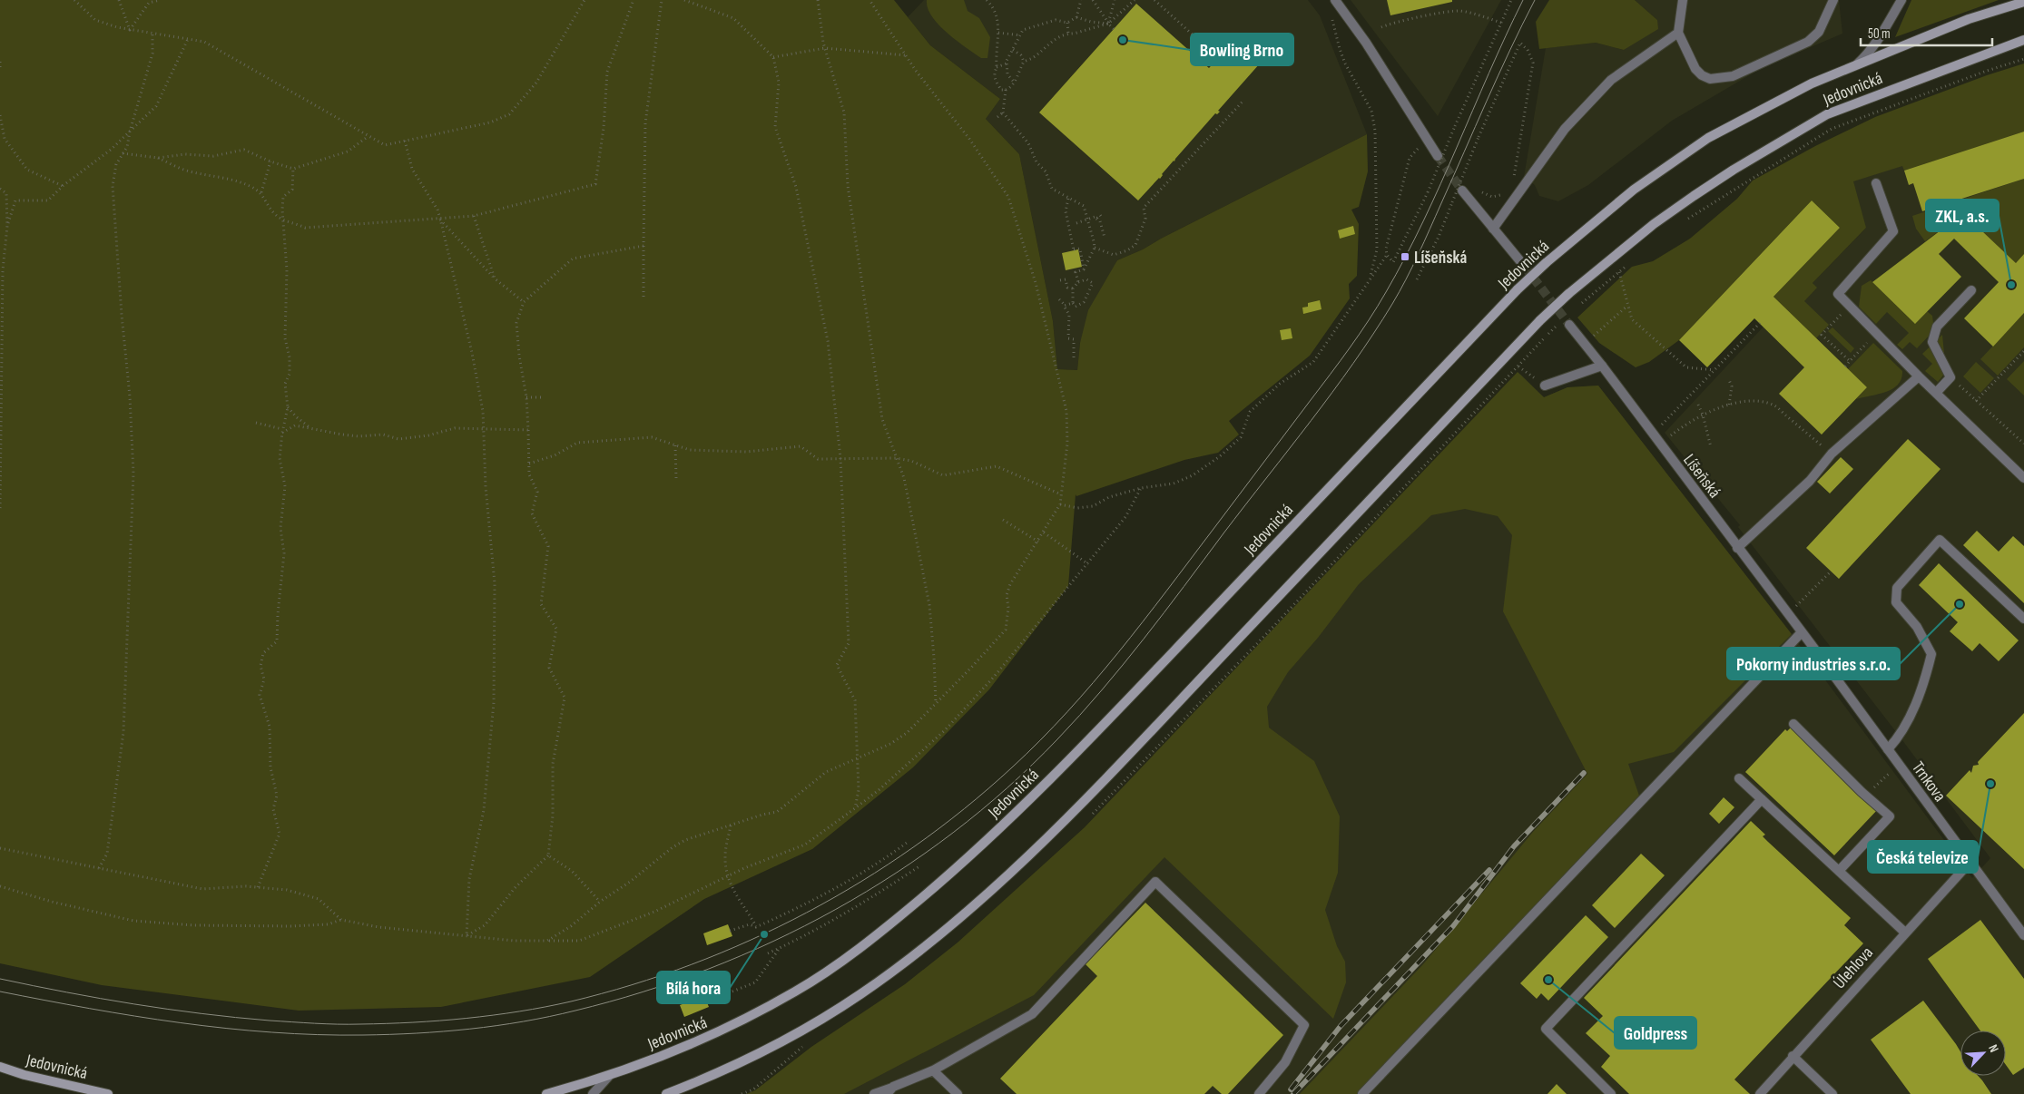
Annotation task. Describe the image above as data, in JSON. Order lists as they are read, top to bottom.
{
  "streets": {
    "main road": ["Jedovnická"],
    "street": ["Líšeňská", "Trnkova", "Úlehlova"]
  },
  "crossings": [
    ["Líšeňská", "Trnkova"],
    ["Trnkova", "Úlehlova"]
  ],
  "places": {
    "other": [
      "Bowling Brno",
      "ZKL, a.s.",
      "Pokorny industries s.r.o.",
      "Česká televize",
      "Bílá hora",
      "Goldpress"
    ],
    "transit": ["Líšeňská"]
  },
  "scale_bar": "50 m",
  "north": "top right"
}
